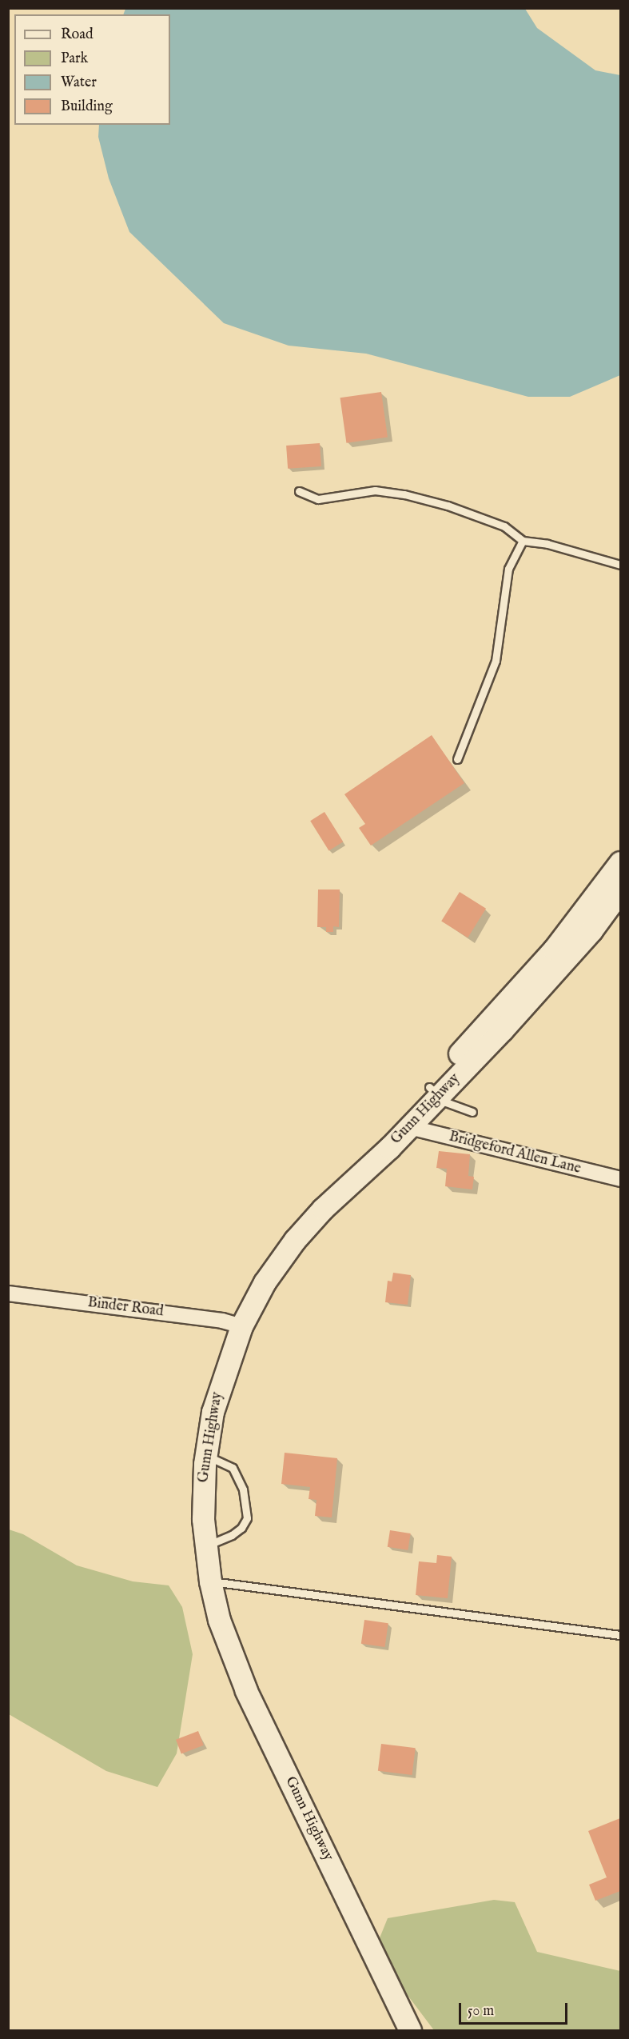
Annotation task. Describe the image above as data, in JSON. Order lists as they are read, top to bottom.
{
  "streets": {
    "main road": ["Gunn Highway"],
    "street": ["Bridgeford Allen Lane", "Binder Road"]
  },
  "crossings": [
    ["Gunn Highway", "Bridgeford Allen Lane"],
    ["Gunn Highway", "Binder Road"]
  ],
  "legend": [
    "Road",
    "Park",
    "Water",
    "Building"
  ],
  "scale_bar": "50 m"
}
